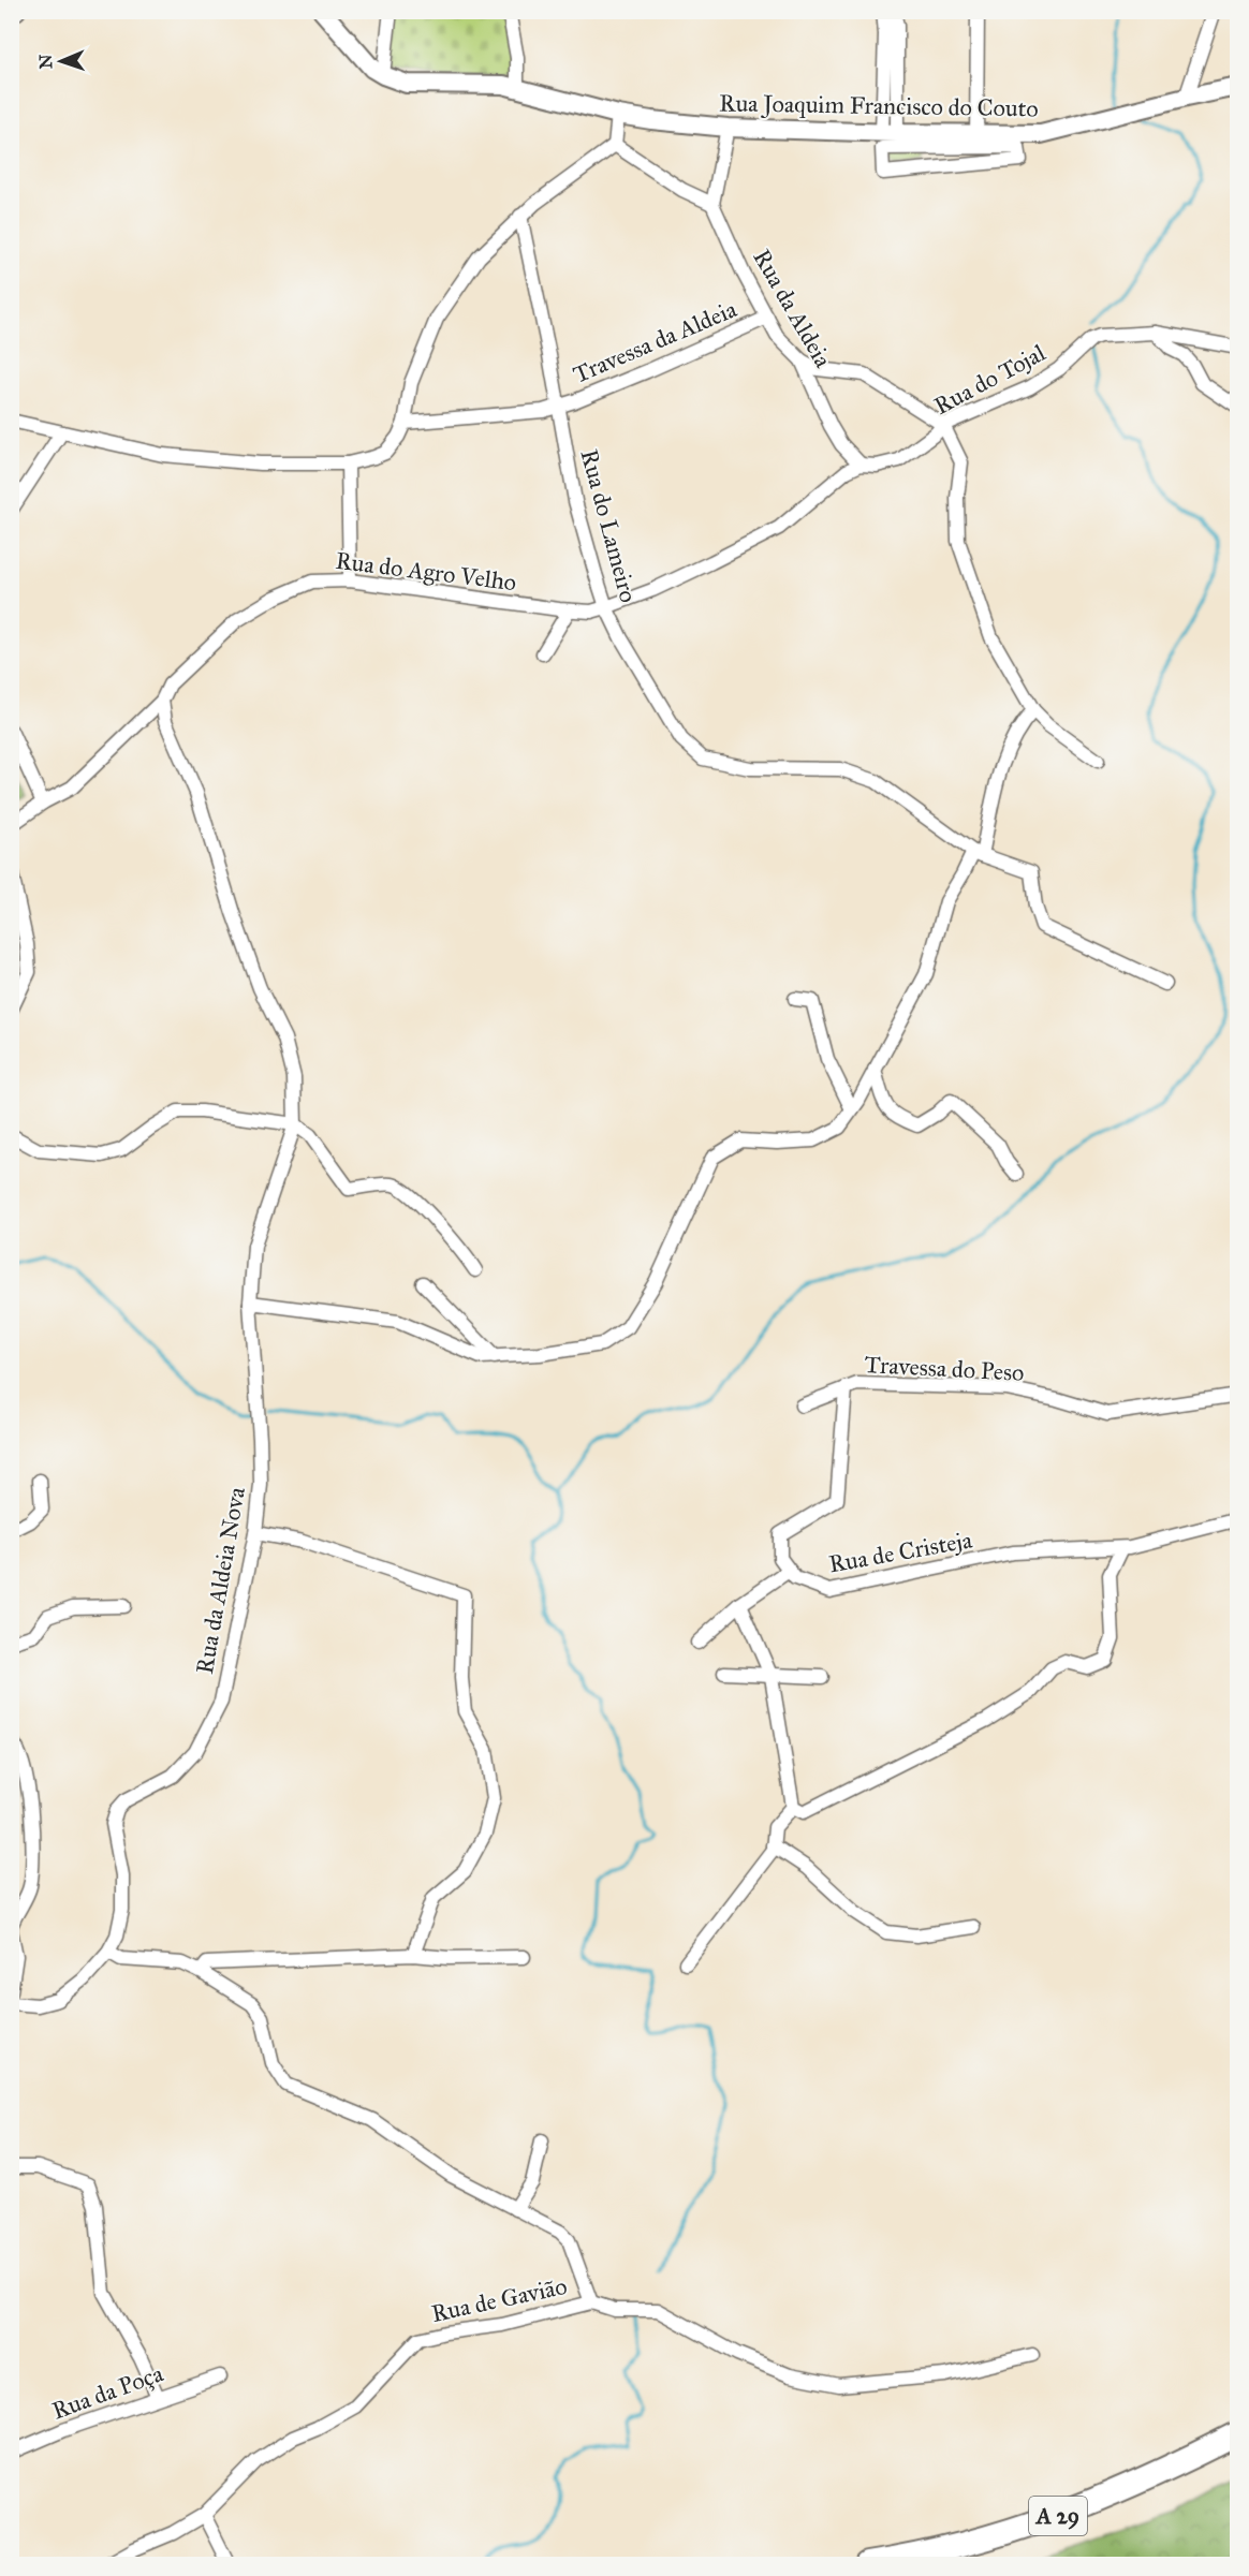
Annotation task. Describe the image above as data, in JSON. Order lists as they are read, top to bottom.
{
  "streets": {
    "highway": ["A 29"],
    "main road": ["Rua Joaquim Francisco do Couto"],
    "street": [
      "Rua da Aldeia",
      "Travessa da Aldeia",
      "Rua do Tojal",
      "Rua do Lameiro",
      "Rua do Agro Velho",
      "Travessa do Peso",
      "Rua de Cristeja",
      "Rua da Aldeia Nova",
      "Rua de Gavião",
      "Rua da Poça"
    ]
  },
  "crossings": [
    ["Rua da Aldeia", "Travessa da Aldeia"],
    ["Rua da Aldeia", "Rua do Tojal"],
    ["Travessa da Aldeia", "Rua do Lameiro"],
    ["Rua do Tojal", "Rua do Lameiro"],
    ["Rua do Tojal", "Rua do Agro Velho"],
    ["Rua do Lameiro", "Rua do Agro Velho"],
    ["Rua do Agro Velho", "Rua da Aldeia Nova"]
  ],
  "north": "left"
}
